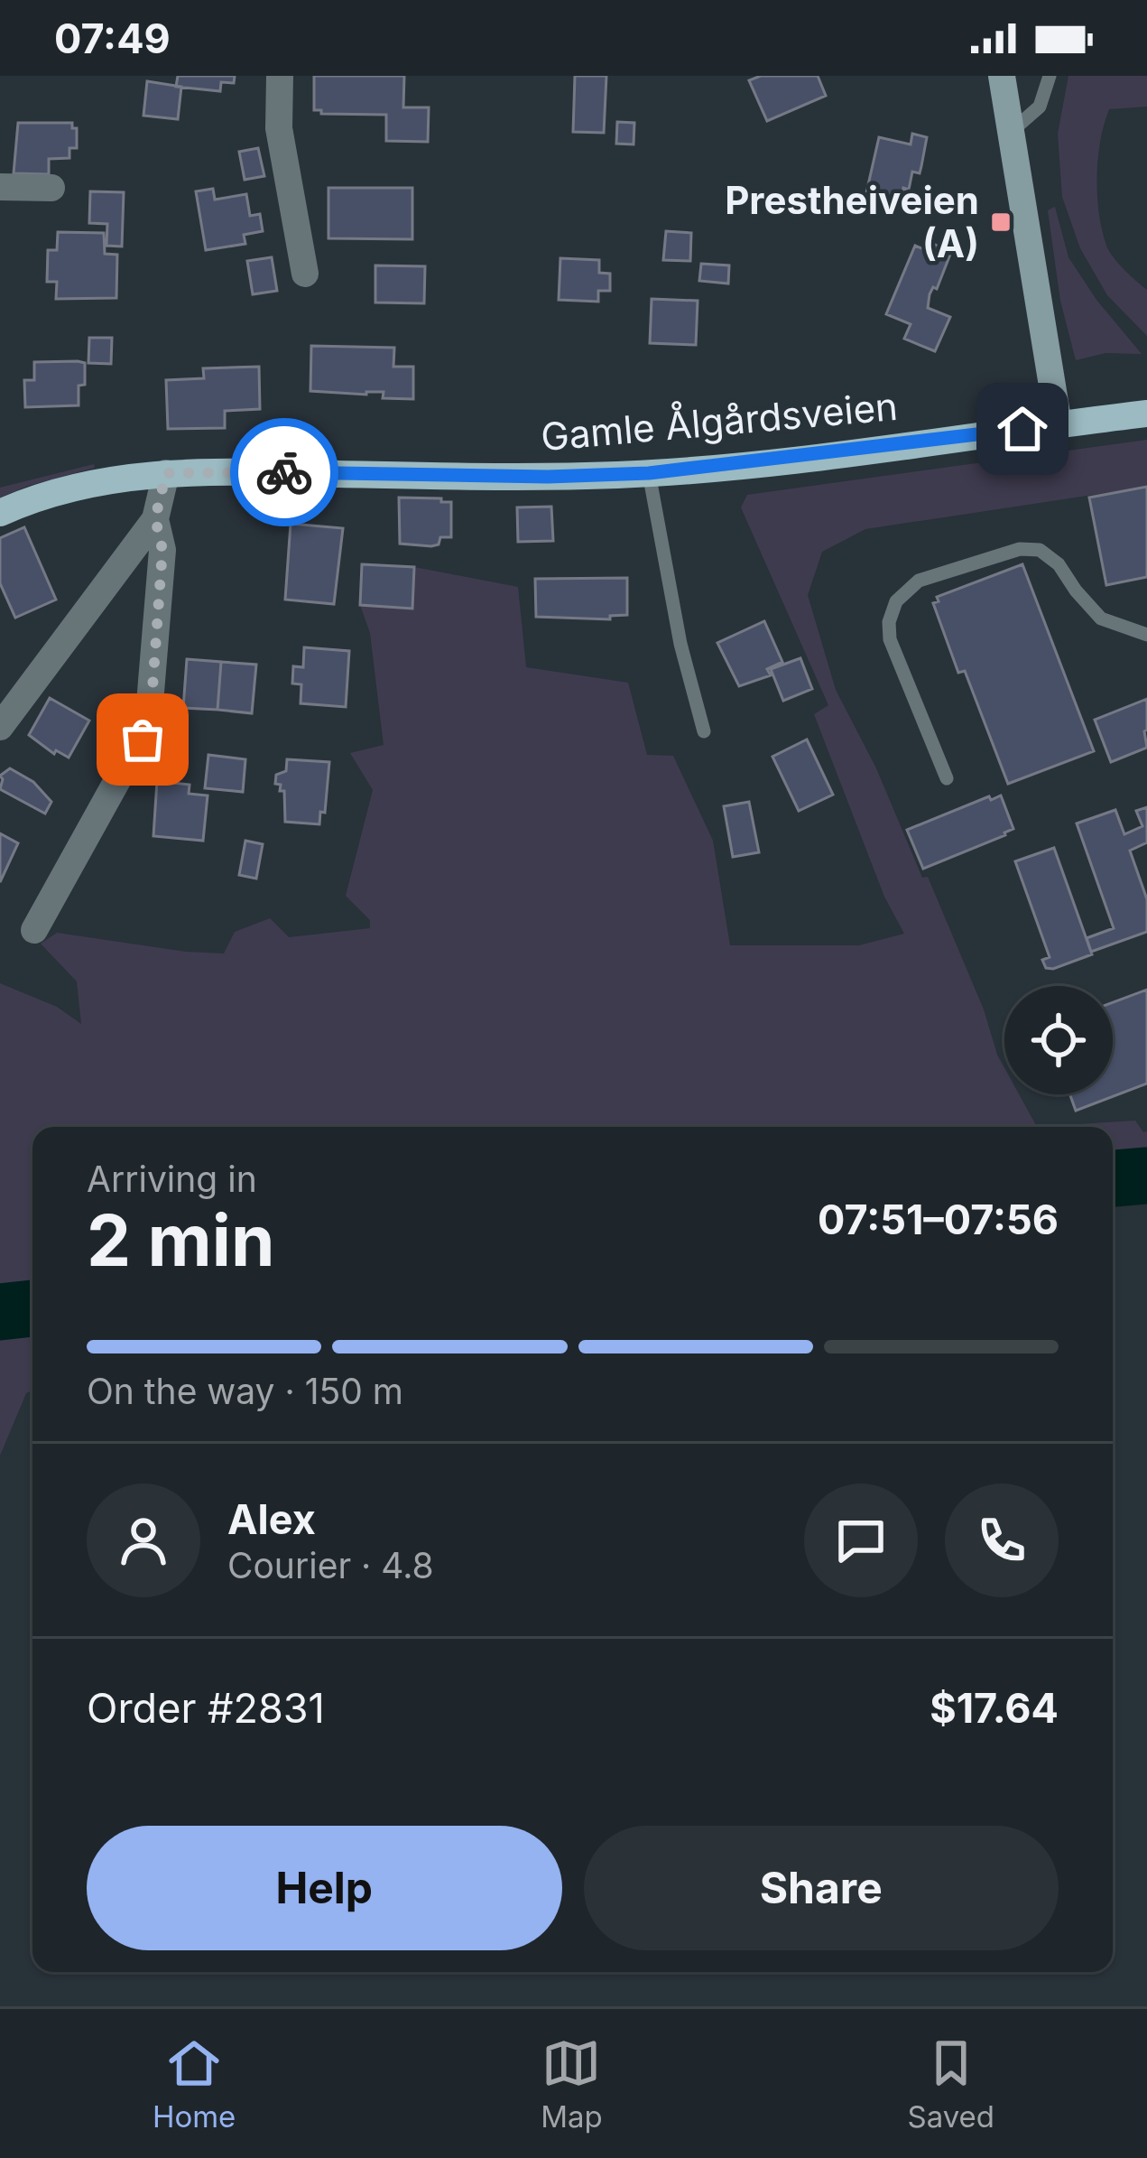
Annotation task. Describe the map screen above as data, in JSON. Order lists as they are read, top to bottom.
{
  "streets": {
    "main road": ["Gamle Ålgårdsveien"]
  },
  "places": {
    "transit": ["Prestheiveien (A)"]
  },
  "page": {
    "status": "07:49",
    "heading": ["2 min", "Arriving in", "07:51–07:56"],
    "panel": [
      "Alex",
      "Courier · 4.8",
      "Order #2831",
      "$17.64"
    ],
    "bar": "On the way · 150 m",
    "buttons": ["Help", "Share"],
    "tabs": ["Home", "Map", "Saved"]
  }
}
